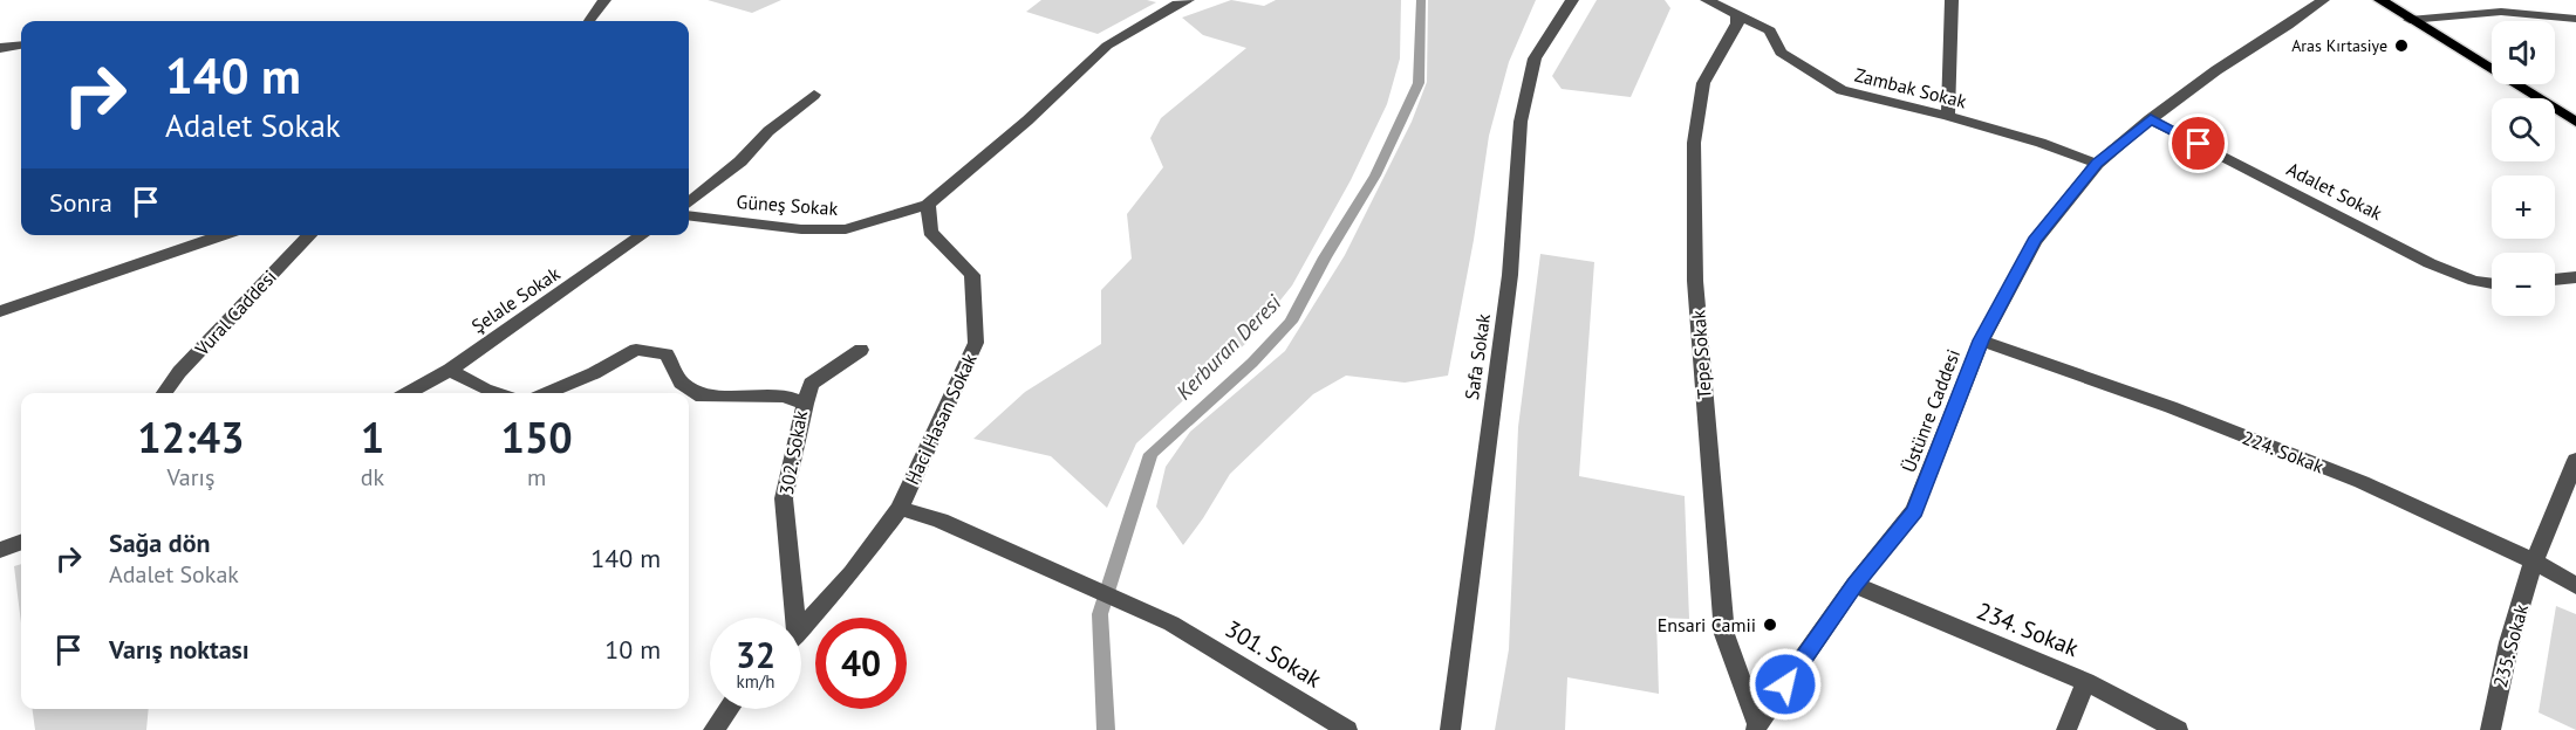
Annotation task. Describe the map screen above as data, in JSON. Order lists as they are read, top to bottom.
{
  "streets": {
    "street": [
      "Zambak Sokak",
      "Adalet Sokak",
      "Güneş Sokak",
      "Şelale Sokak",
      "Vural Caddesi",
      "Tepe Sokak",
      "Safa Sokak",
      "Üstünre Caddesi",
      "Haci Hasan Sokak",
      "224. Sokak",
      "302. Sokak",
      "234. Sokak",
      "235. Sokak",
      "301. Sokak"
    ]
  },
  "crossings": [
    ["Zambak Sokak", "Tepe Sokak"],
    ["Zambak Sokak", "Üstünre Caddesi"],
    ["Adalet Sokak", "Üstünre Caddesi"],
    ["Güneş Sokak", "Haci Hasan Sokak"],
    ["Tepe Sokak", "Üstünre Caddesi"],
    ["Üstünre Caddesi", "224. Sokak"],
    ["Üstünre Caddesi", "234. Sokak"],
    ["Haci Hasan Sokak", "301. Sokak"],
    ["224. Sokak", "235. Sokak"]
  ],
  "water": ["Kerburan Deresi"],
  "places": ["Aras Kırtasiye", "Ensari Camii"],
  "page": {
    "map_buttons": ["+", "−"],
    "turn": ["140 m", "Adalet Sokak"],
    "then": "Sonra",
    "eta": [
      "12:43",
      "Varış",
      "1",
      "dk",
      "150",
      "m"
    ],
    "list": [
      {
        "name": "Sağa dön",
        "note": "Adalet Sokak",
        "value": "140 m"
      },
      {
        "name": "Varış noktası",
        "value": "10 m"
      }
    ],
    "speed": "32 km/h",
    "limit": "40"
  }
}
